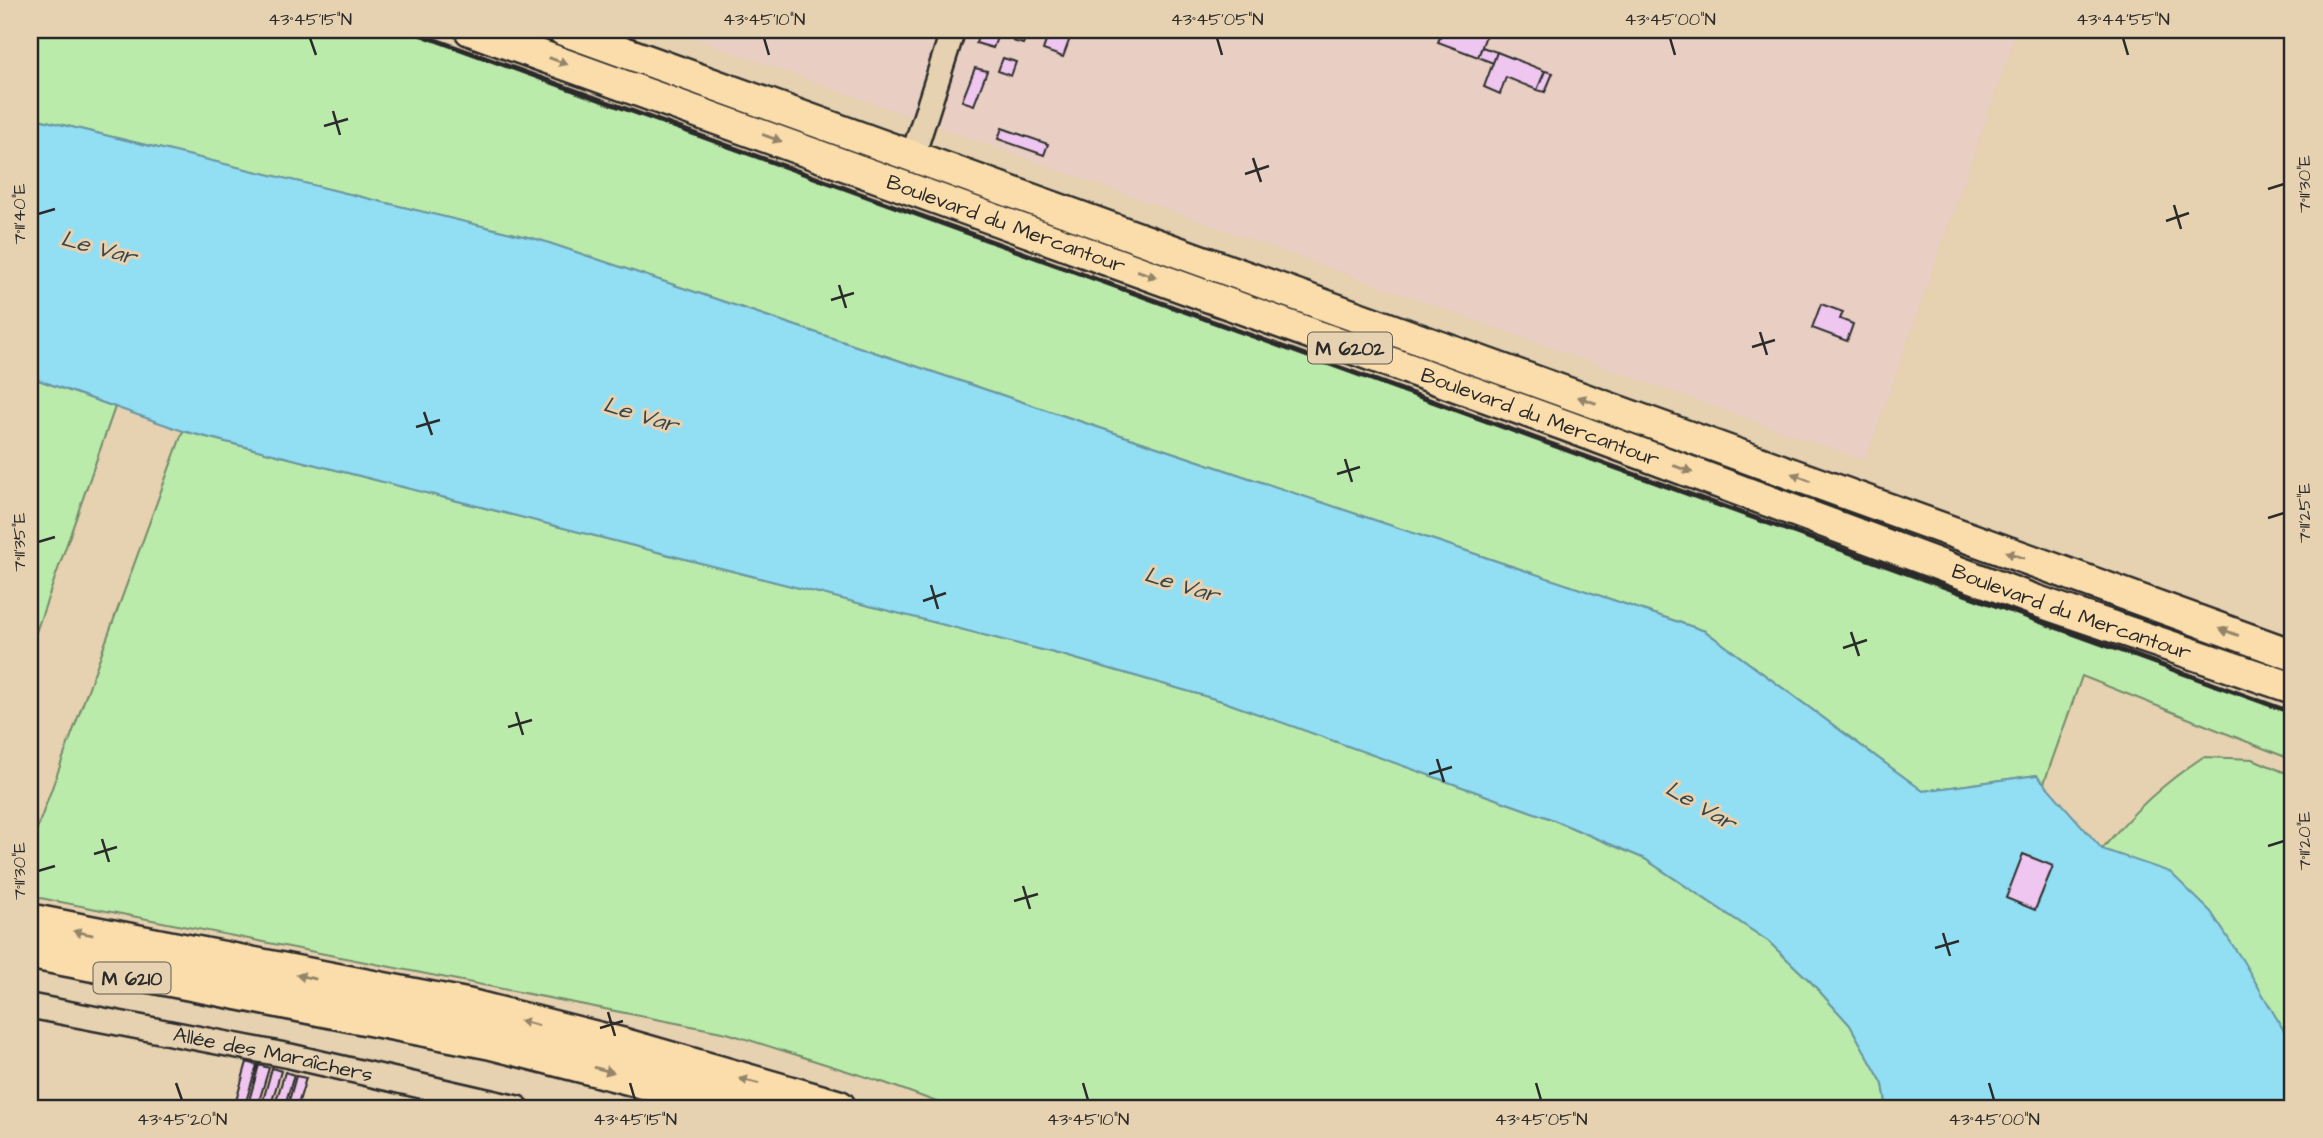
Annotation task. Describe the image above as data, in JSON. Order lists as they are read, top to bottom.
{
  "streets": {
    "highway": ["M 6210"],
    "main road": ["Boulevard du Mercantour", "M 6202"],
    "street": ["Allée des Maraîchers"]
  },
  "water": ["Le Var"],
  "coordinates": [
    "43°45'15\"N",
    "43°45'10\"N",
    "43°45'05\"N",
    "43°45'00\"N",
    "43°44'55\"N",
    "7°11'30\"E",
    "7°11'40\"E",
    "7°11'25\"E",
    "7°11'35\"E",
    "7°11'20\"E",
    "43°45'20\"N"
  ]
}
